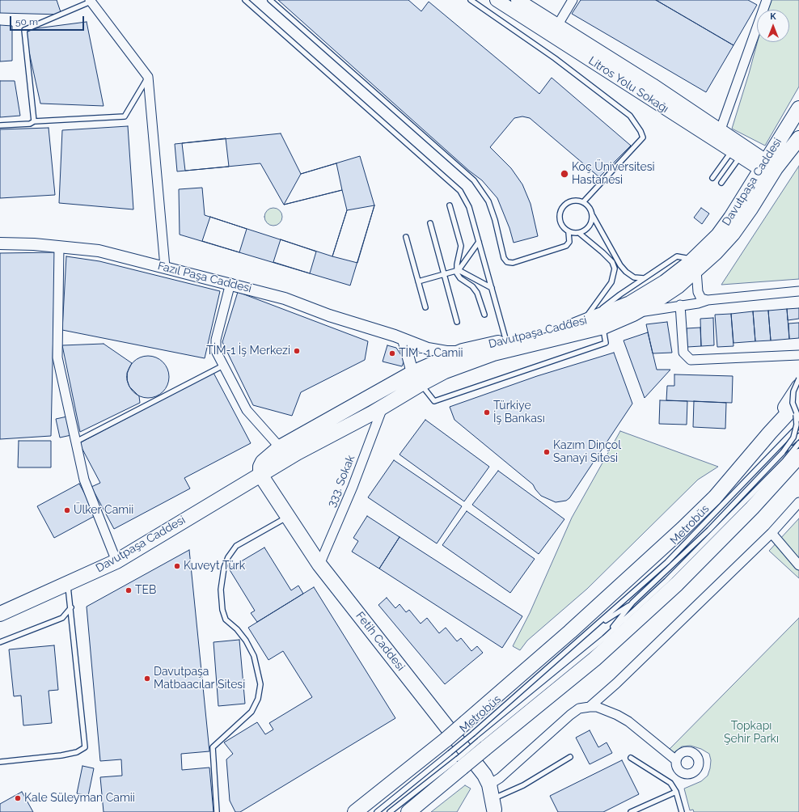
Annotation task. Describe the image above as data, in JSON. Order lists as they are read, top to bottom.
{
  "streets": {
    "main road": ["Litros Yolu Sokağı", "Davutpaşa Caddesi", "Fetih Caddesi"],
    "street": ["Fazıl Paşa Caddesi", "333. Sokak"],
    "lane": ["Metrobüs"]
  },
  "crossings": [
    ["Litros Yolu Sokağı", "Davutpaşa Caddesi"],
    ["Davutpaşa Caddesi", "Fazıl Paşa Caddesi"],
    ["Davutpaşa Caddesi", "333. Sokak"],
    ["Davutpaşa Caddesi", "Fetih Caddesi"],
    ["333. Sokak", "Fetih Caddesi"]
  ],
  "parks": ["Topkapı Şehir Parkı"],
  "places": [
    "Koç Üniversitesi Hastanesi",
    "TİM-1 İş Merkezi",
    "TİM- 1 Camii",
    "Türkiye İş Bankası",
    "Kazım Dinçol Sanayi Sitesi",
    "Ülker Camii",
    "Kuveyt Türk",
    "TEB",
    "Davutpaşa Matbaacılar Sitesi",
    "Kale Süleyman Camii"
  ],
  "scale_bar": "50 m",
  "north": "top"
}
